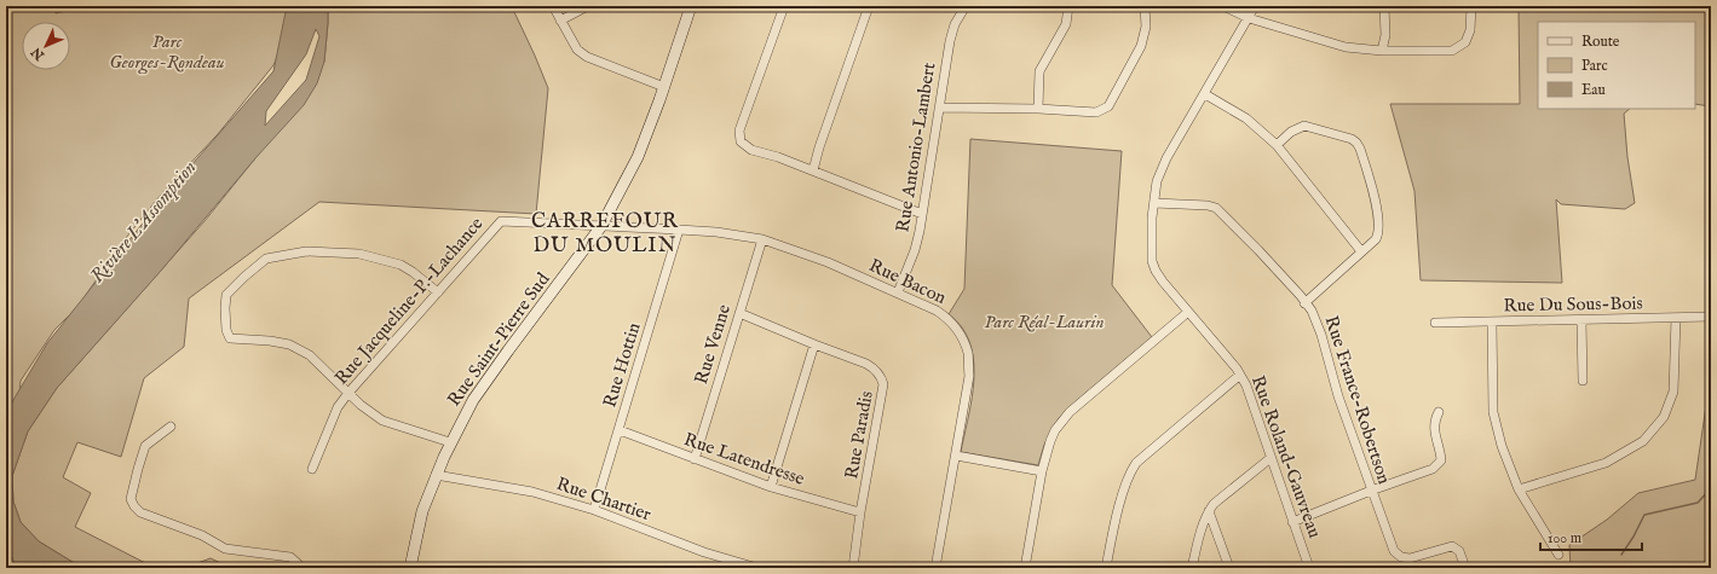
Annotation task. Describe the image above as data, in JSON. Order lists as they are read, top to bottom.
{
  "streets": {
    "street": [
      "Rue Antonio-Lambert",
      "Rue Bacon",
      "Rue Jacqueline-P.-Lachance",
      "Rue Du Sous-Bois",
      "Rue Saint-Pierre Sud",
      "Rue Venne",
      "Rue Hottin",
      "Rue France-Robertson",
      "Rue Paradis",
      "Rue Roland-Gauvreau",
      "Rue Latendresse",
      "Rue Chartier"
    ]
  },
  "crossings": [
    ["Rue Antonio-Lambert", "Rue Bacon"],
    ["Rue Bacon", "Rue Jacqueline-P.-Lachance"],
    ["Rue Bacon", "Rue Saint-Pierre Sud"],
    ["Rue Bacon", "Rue Venne"],
    ["Rue Bacon", "Rue Hottin"],
    ["Rue Jacqueline-P.-Lachance", "Rue Saint-Pierre Sud"],
    ["Rue Saint-Pierre Sud", "Rue Chartier"],
    ["Rue Venne", "Rue Paradis"],
    ["Rue Venne", "Rue Latendresse"],
    ["Rue Hottin", "Rue Latendresse"],
    ["Rue Hottin", "Rue Chartier"],
    ["Rue France-Robertson", "Rue Roland-Gauvreau"],
    ["Rue Paradis", "Rue Latendresse"]
  ],
  "districts": ["CARREFOUR DU MOULIN"],
  "water": ["Rivière L'Assomption"],
  "parks": ["Parc Georges-Rondeau", "Parc Réal-Laurin"],
  "legend": ["Route", "Parc", "Eau"],
  "scale_bar": "100 m",
  "north": "bottom left"
}
